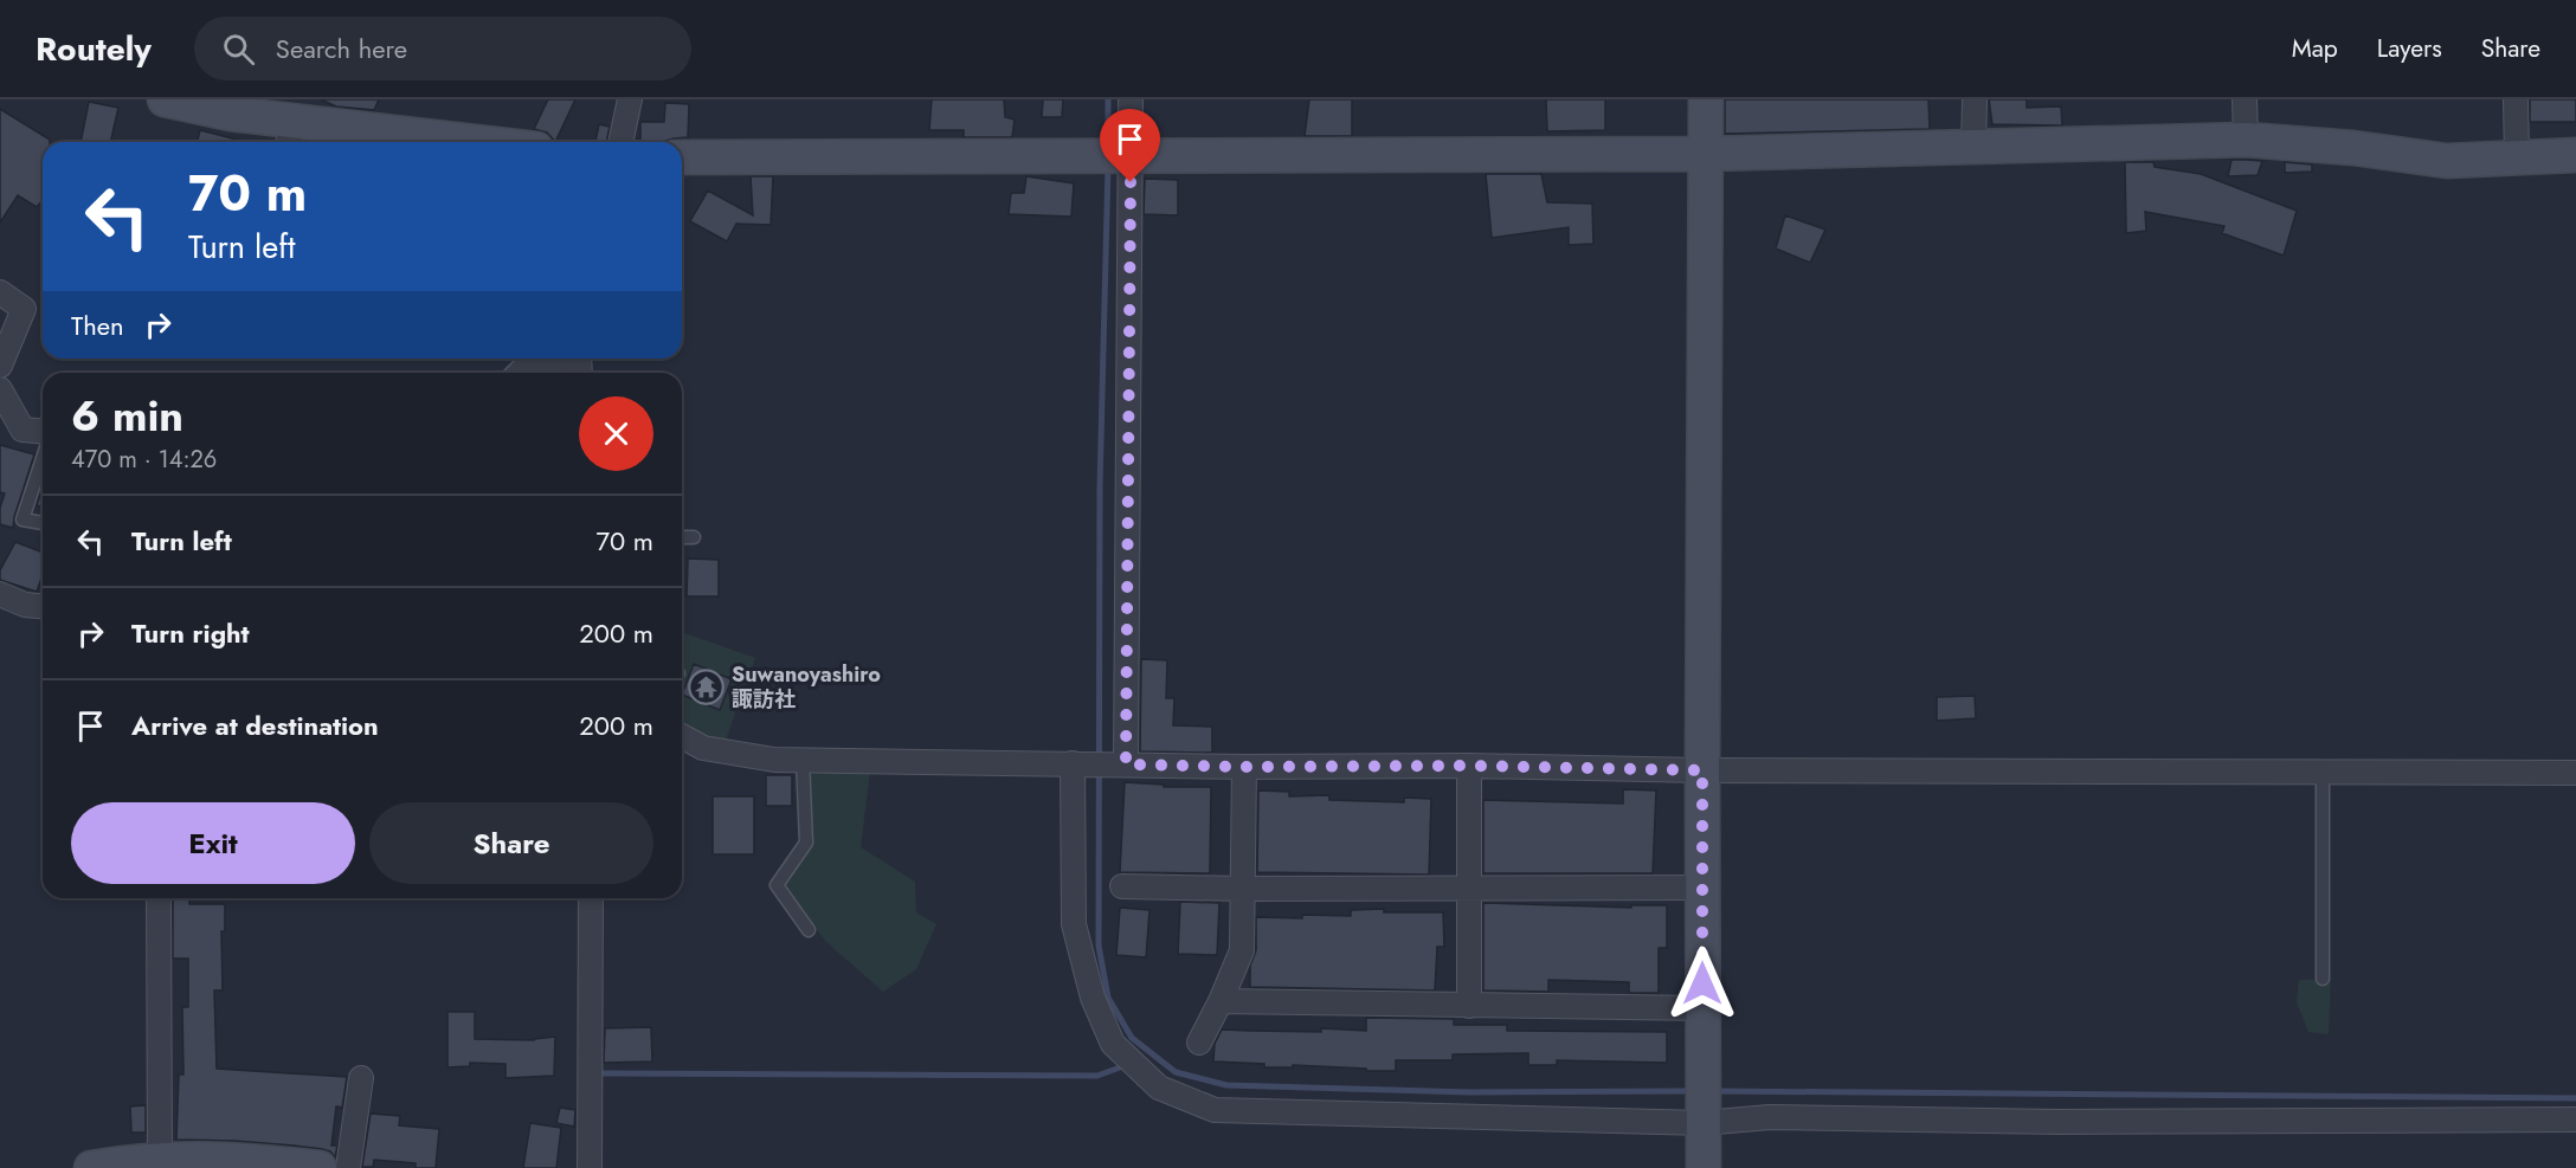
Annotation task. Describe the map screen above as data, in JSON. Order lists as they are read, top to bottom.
{
  "places": {
    "temple": ["Suwanoyashiro 諏訪社"]
  },
  "page": {
    "header": "Routely",
    "search": "Search here",
    "nav": ["Map", "Layers", "Share"],
    "turn": ["70 m", "Turn left"],
    "then": "Then",
    "heading": ["6 min", "470 m · 14:26"],
    "list": [
      {
        "name": "Turn left",
        "value": "70 m"
      },
      {
        "name": "Turn right",
        "value": "200 m"
      },
      {
        "name": "Arrive at destination",
        "value": "200 m"
      }
    ],
    "buttons": ["Exit", "Share"]
  }
}
